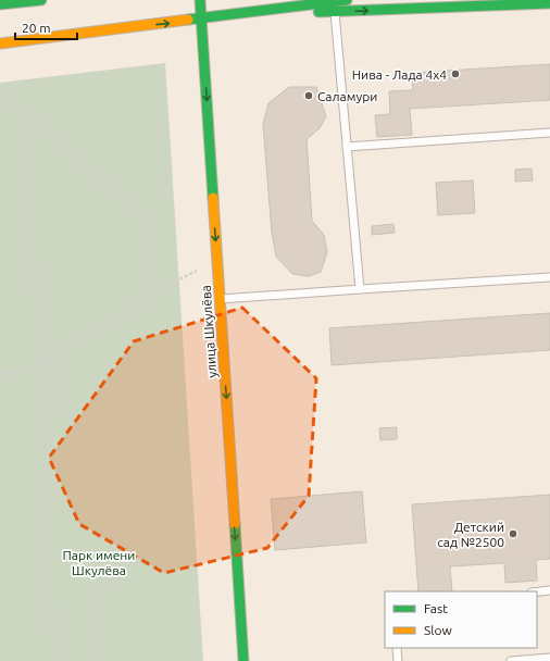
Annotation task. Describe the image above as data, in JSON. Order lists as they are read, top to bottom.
{
  "streets": {
    "street": ["улица Шкулёва"]
  },
  "one_way": ["улица Шкулёва"],
  "parks": ["Парк имени Шкулёва"],
  "places": ["Нива - Лада 4х4", "Саламури", "Детский сад №2500"],
  "legend": ["Fast", "Slow"],
  "scale_bar": "20 m"
}
